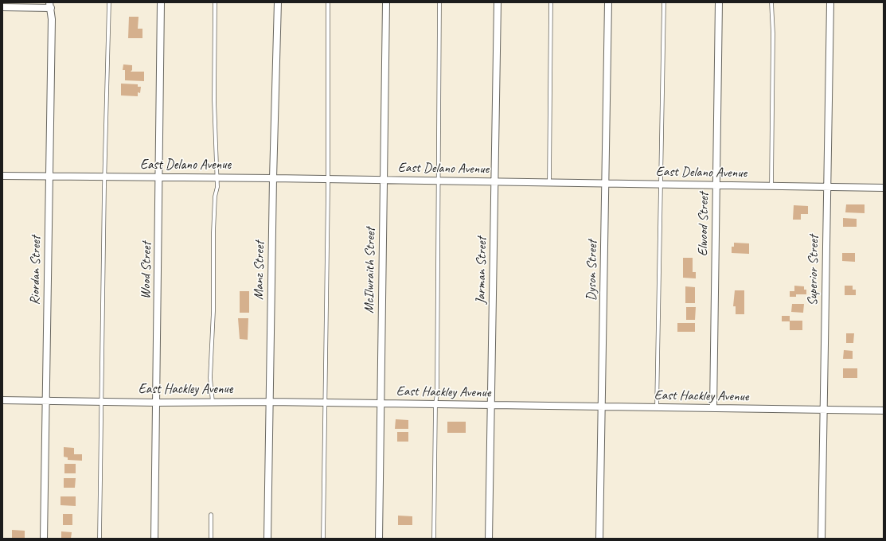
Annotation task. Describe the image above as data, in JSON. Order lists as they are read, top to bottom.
{
  "streets": {
    "street": [
      "East Delano Avenue",
      "Elwood Street",
      "Riordan Street",
      "Wood Street",
      "Manz Street",
      "McIlwraith Street",
      "Jarman Street",
      "Dyson Street",
      "Superior Street",
      "East Hackley Avenue"
    ]
  },
  "crossings": [
    ["East Delano Avenue", "Elwood Street"],
    ["East Delano Avenue", "Riordan Street"],
    ["East Delano Avenue", "Wood Street"],
    ["East Delano Avenue", "Manz Street"],
    ["East Delano Avenue", "McIlwraith Street"],
    ["East Delano Avenue", "Jarman Street"],
    ["East Delano Avenue", "Dyson Street"],
    ["East Delano Avenue", "Superior Street"],
    ["Elwood Street", "East Hackley Avenue"],
    ["Riordan Street", "East Hackley Avenue"],
    ["Wood Street", "East Hackley Avenue"],
    ["Manz Street", "East Hackley Avenue"],
    ["McIlwraith Street", "East Hackley Avenue"],
    ["Jarman Street", "East Hackley Avenue"],
    ["Dyson Street", "East Hackley Avenue"],
    ["Superior Street", "East Hackley Avenue"]
  ]
}
